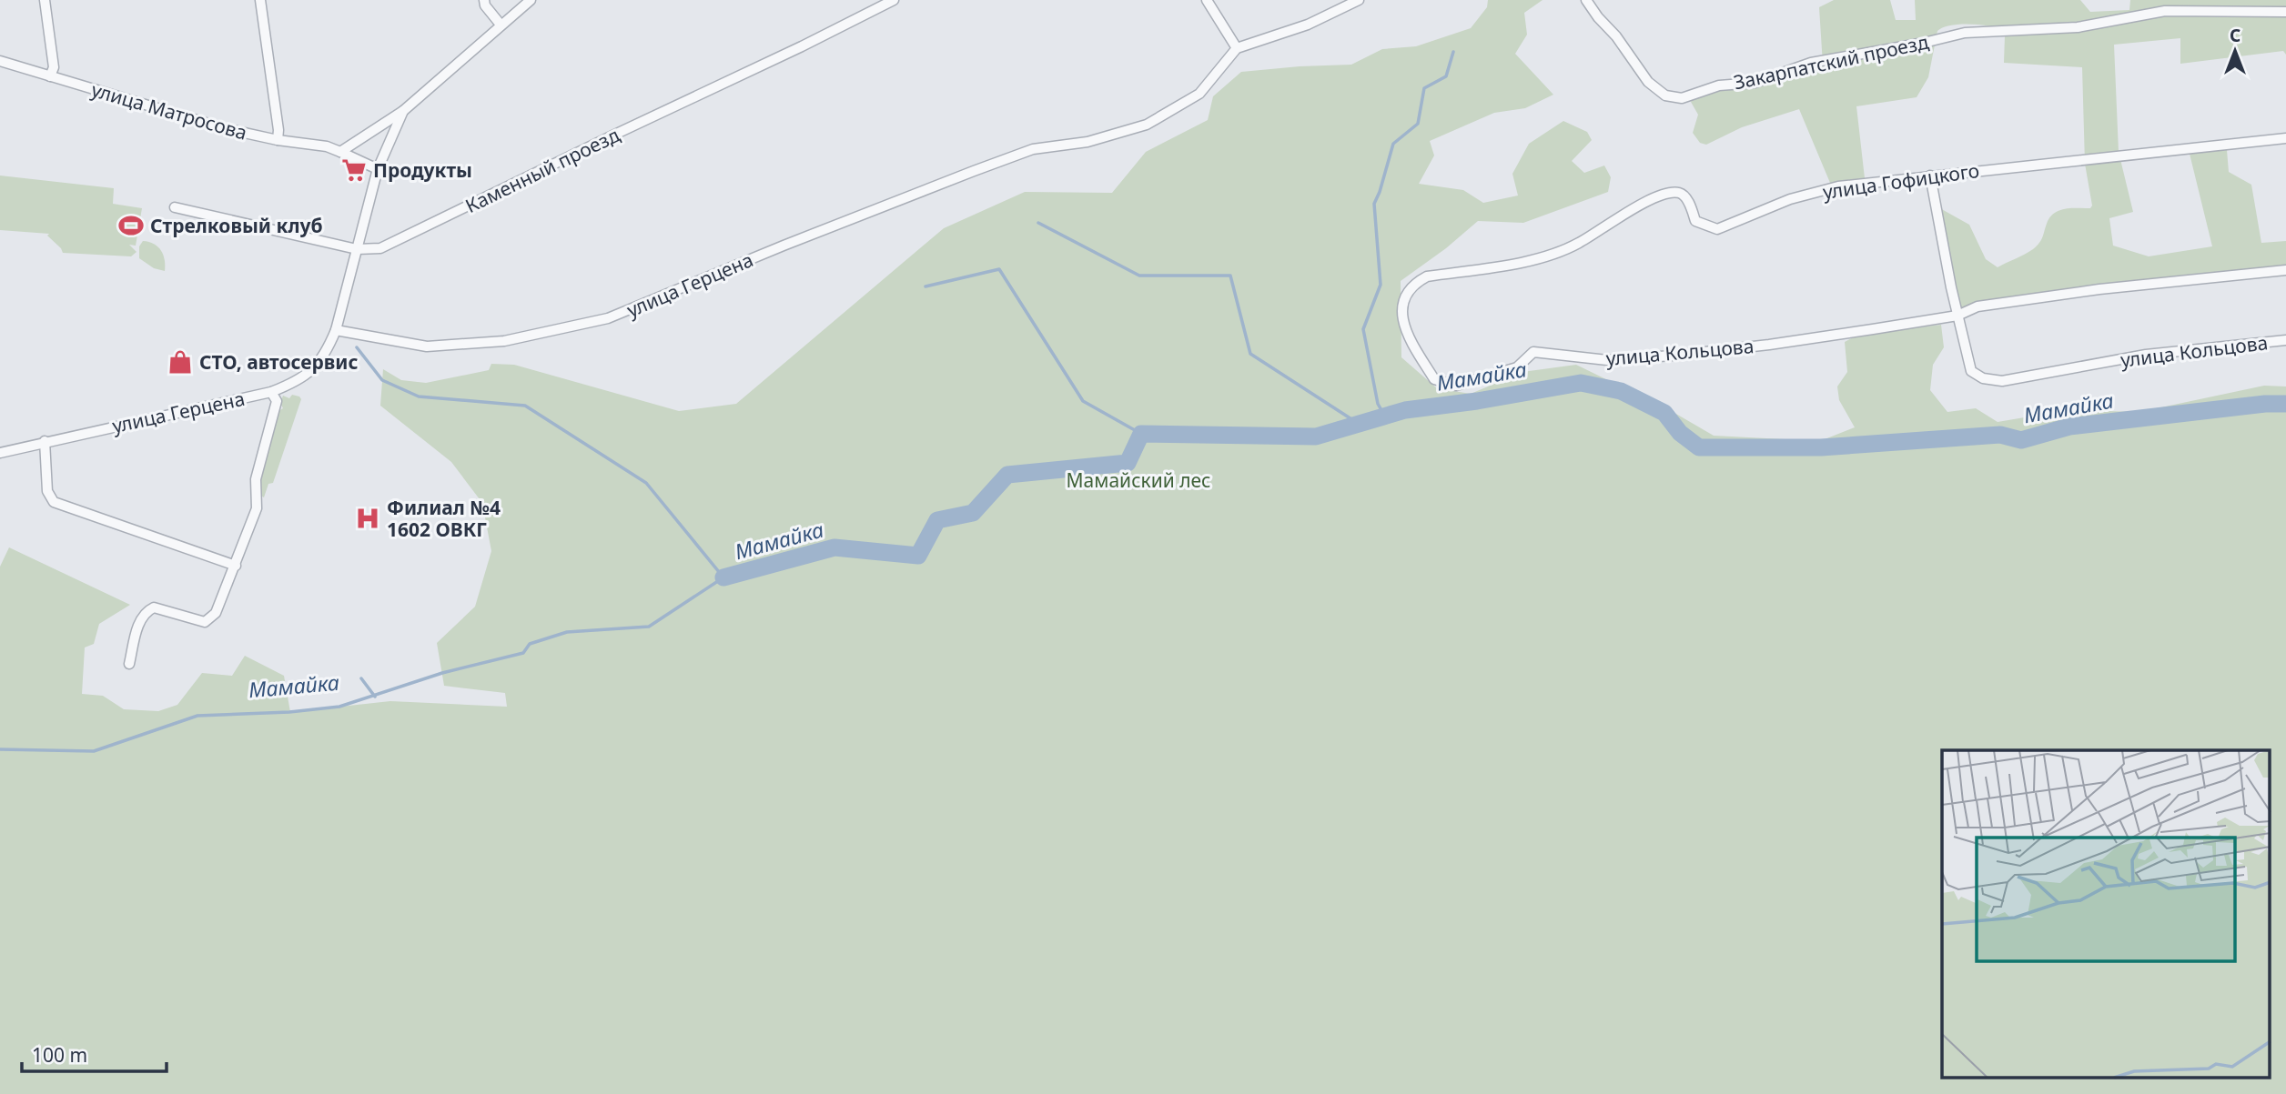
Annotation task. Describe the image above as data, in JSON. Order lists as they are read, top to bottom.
{
  "streets": {
    "street": [
      "Закарпатский проезд",
      "улица Матросова",
      "Каменный проезд",
      "улица Гофицкого",
      "улица Герцена",
      "улица Кольцова"
    ]
  },
  "crossings": [
    ["улица Гофицкого", "улица Кольцова"]
  ],
  "water": ["Мамайка"],
  "parks": ["Мамайский лес"],
  "places": {
    "supermarket": ["Продукты"],
    "sports": ["Стрелковый клуб"],
    "shop": ["СТО, автосервис"],
    "hospital": ["Филиал №4 1602 ОВКГ"]
  },
  "scale_bar": "100 m",
  "north": "top"
}
